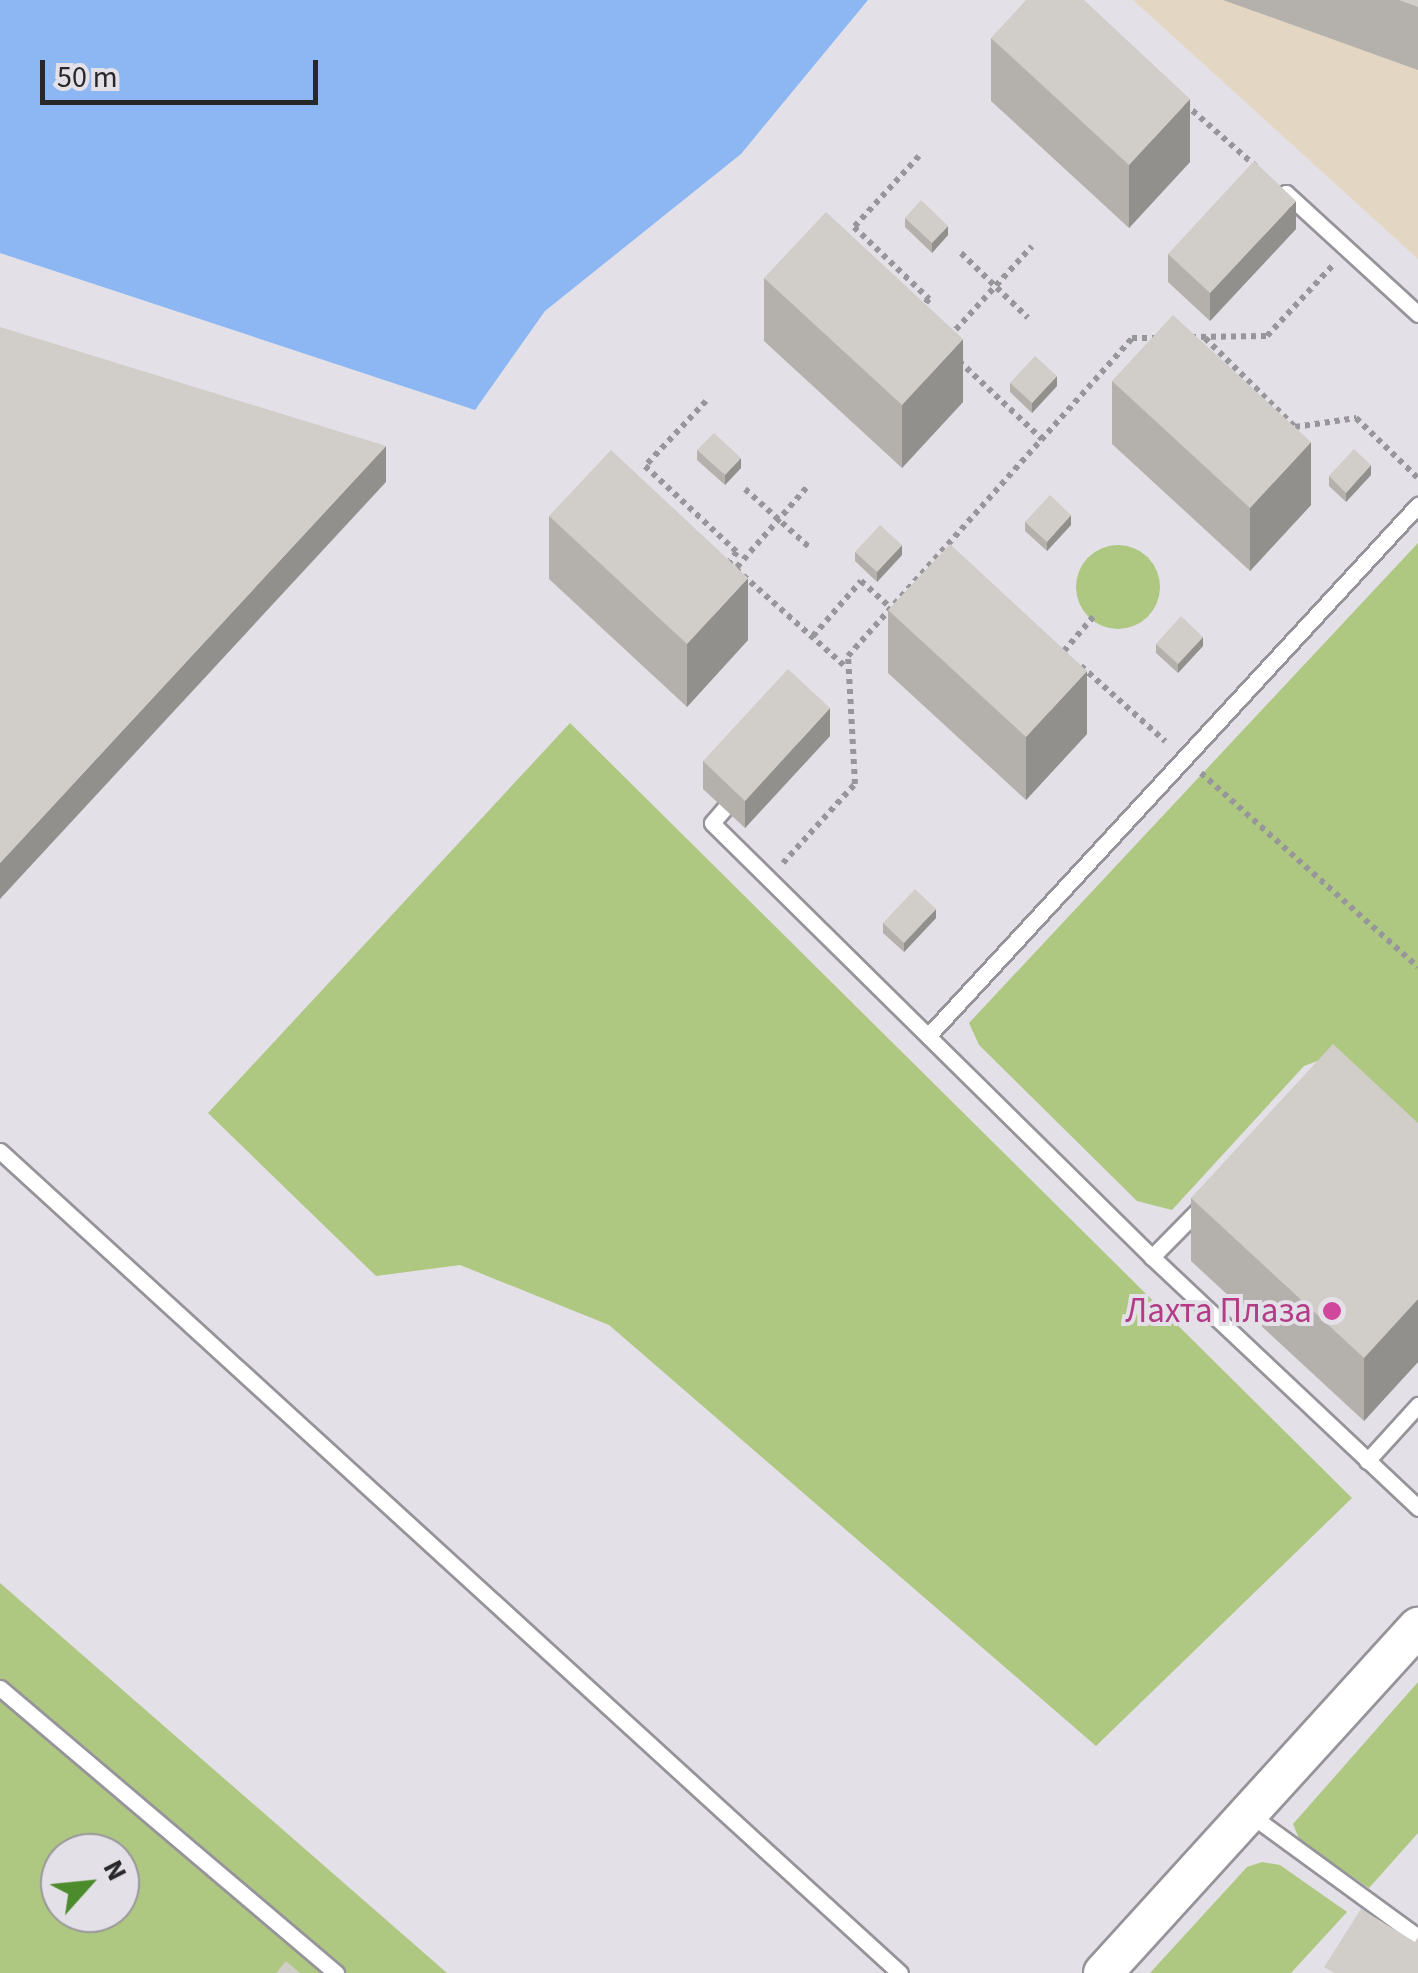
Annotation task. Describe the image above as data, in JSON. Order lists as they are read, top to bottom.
{
  "places": ["Лахта Плаза"],
  "scale_bar": "50 m",
  "north": "top right"
}
